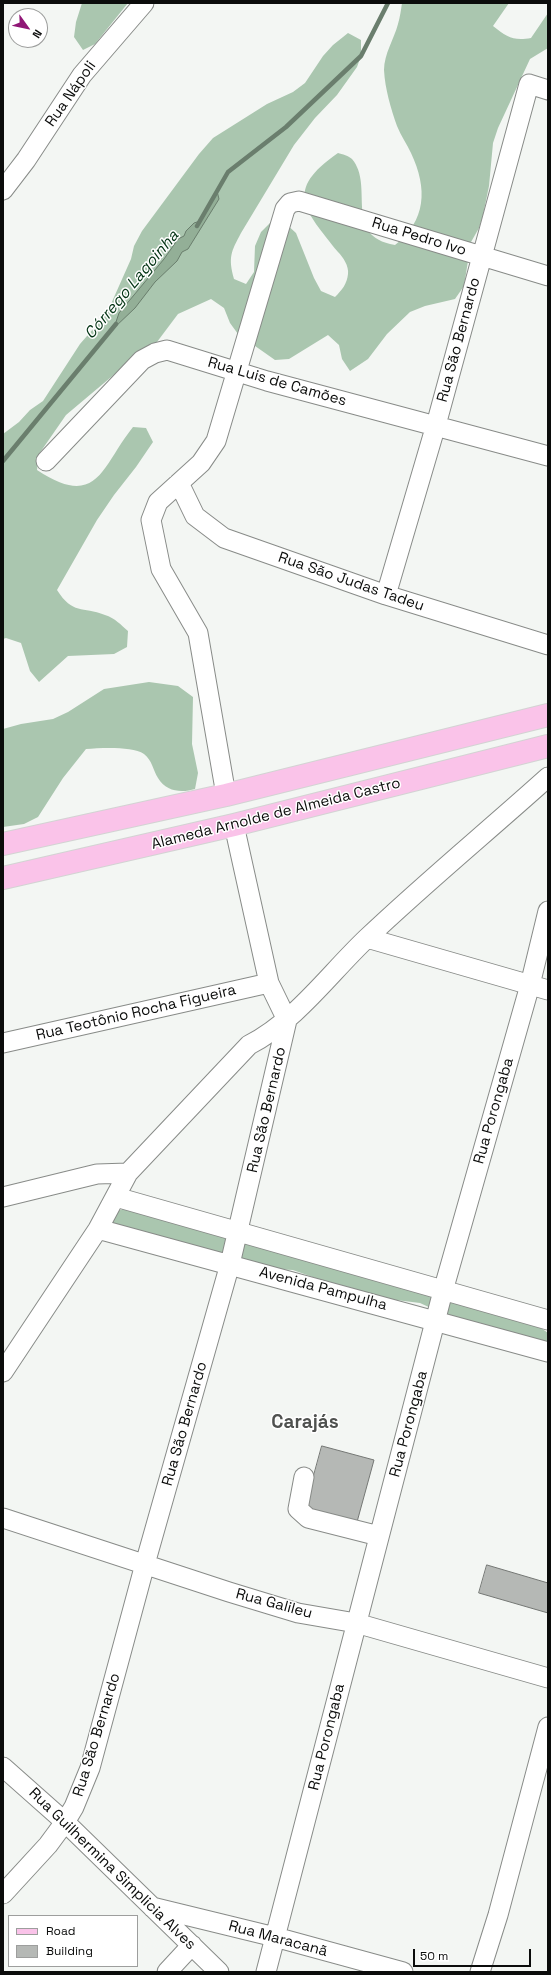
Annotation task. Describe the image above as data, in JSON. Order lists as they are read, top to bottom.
{
  "streets": {
    "main road": ["Alameda Arnolde de Almeida Castro"],
    "street": [
      "Rua Nápoli",
      "Rua Pedro Ivo",
      "Rua São Bernardo",
      "Rua Luis de Camões",
      "Rua São Judas Tadeu",
      "Rua Teotônio Rocha Figueira",
      "Rua Porongaba",
      "Avenida Pampulha",
      "Rua Galileu",
      "Rua Guilhermina Simplicia Alves",
      "Rua Maracanã"
    ]
  },
  "crossings": [
    ["Rua Pedro Ivo", "Rua São Bernardo"],
    ["Rua Pedro Ivo", "Rua Luis de Camões"],
    ["Rua São Bernardo", "Rua Luis de Camões"],
    ["Rua São Bernardo", "Rua São Judas Tadeu"],
    ["Rua São Bernardo", "Avenida Pampulha"],
    ["Rua São Bernardo", "Rua Galileu"],
    ["Rua São Bernardo", "Rua Guilhermina Simplicia Alves"],
    ["Rua Porongaba", "Avenida Pampulha"],
    ["Rua Porongaba", "Rua Galileu"],
    ["Rua Porongaba", "Rua Maracanã"],
    ["Rua Guilhermina Simplicia Alves", "Rua Maracanã"]
  ],
  "districts": ["Carajás"],
  "water": ["Córrego Lagoinha"],
  "legend": ["Road", "Building"],
  "scale_bar": "50 m",
  "north": "bottom right"
}
